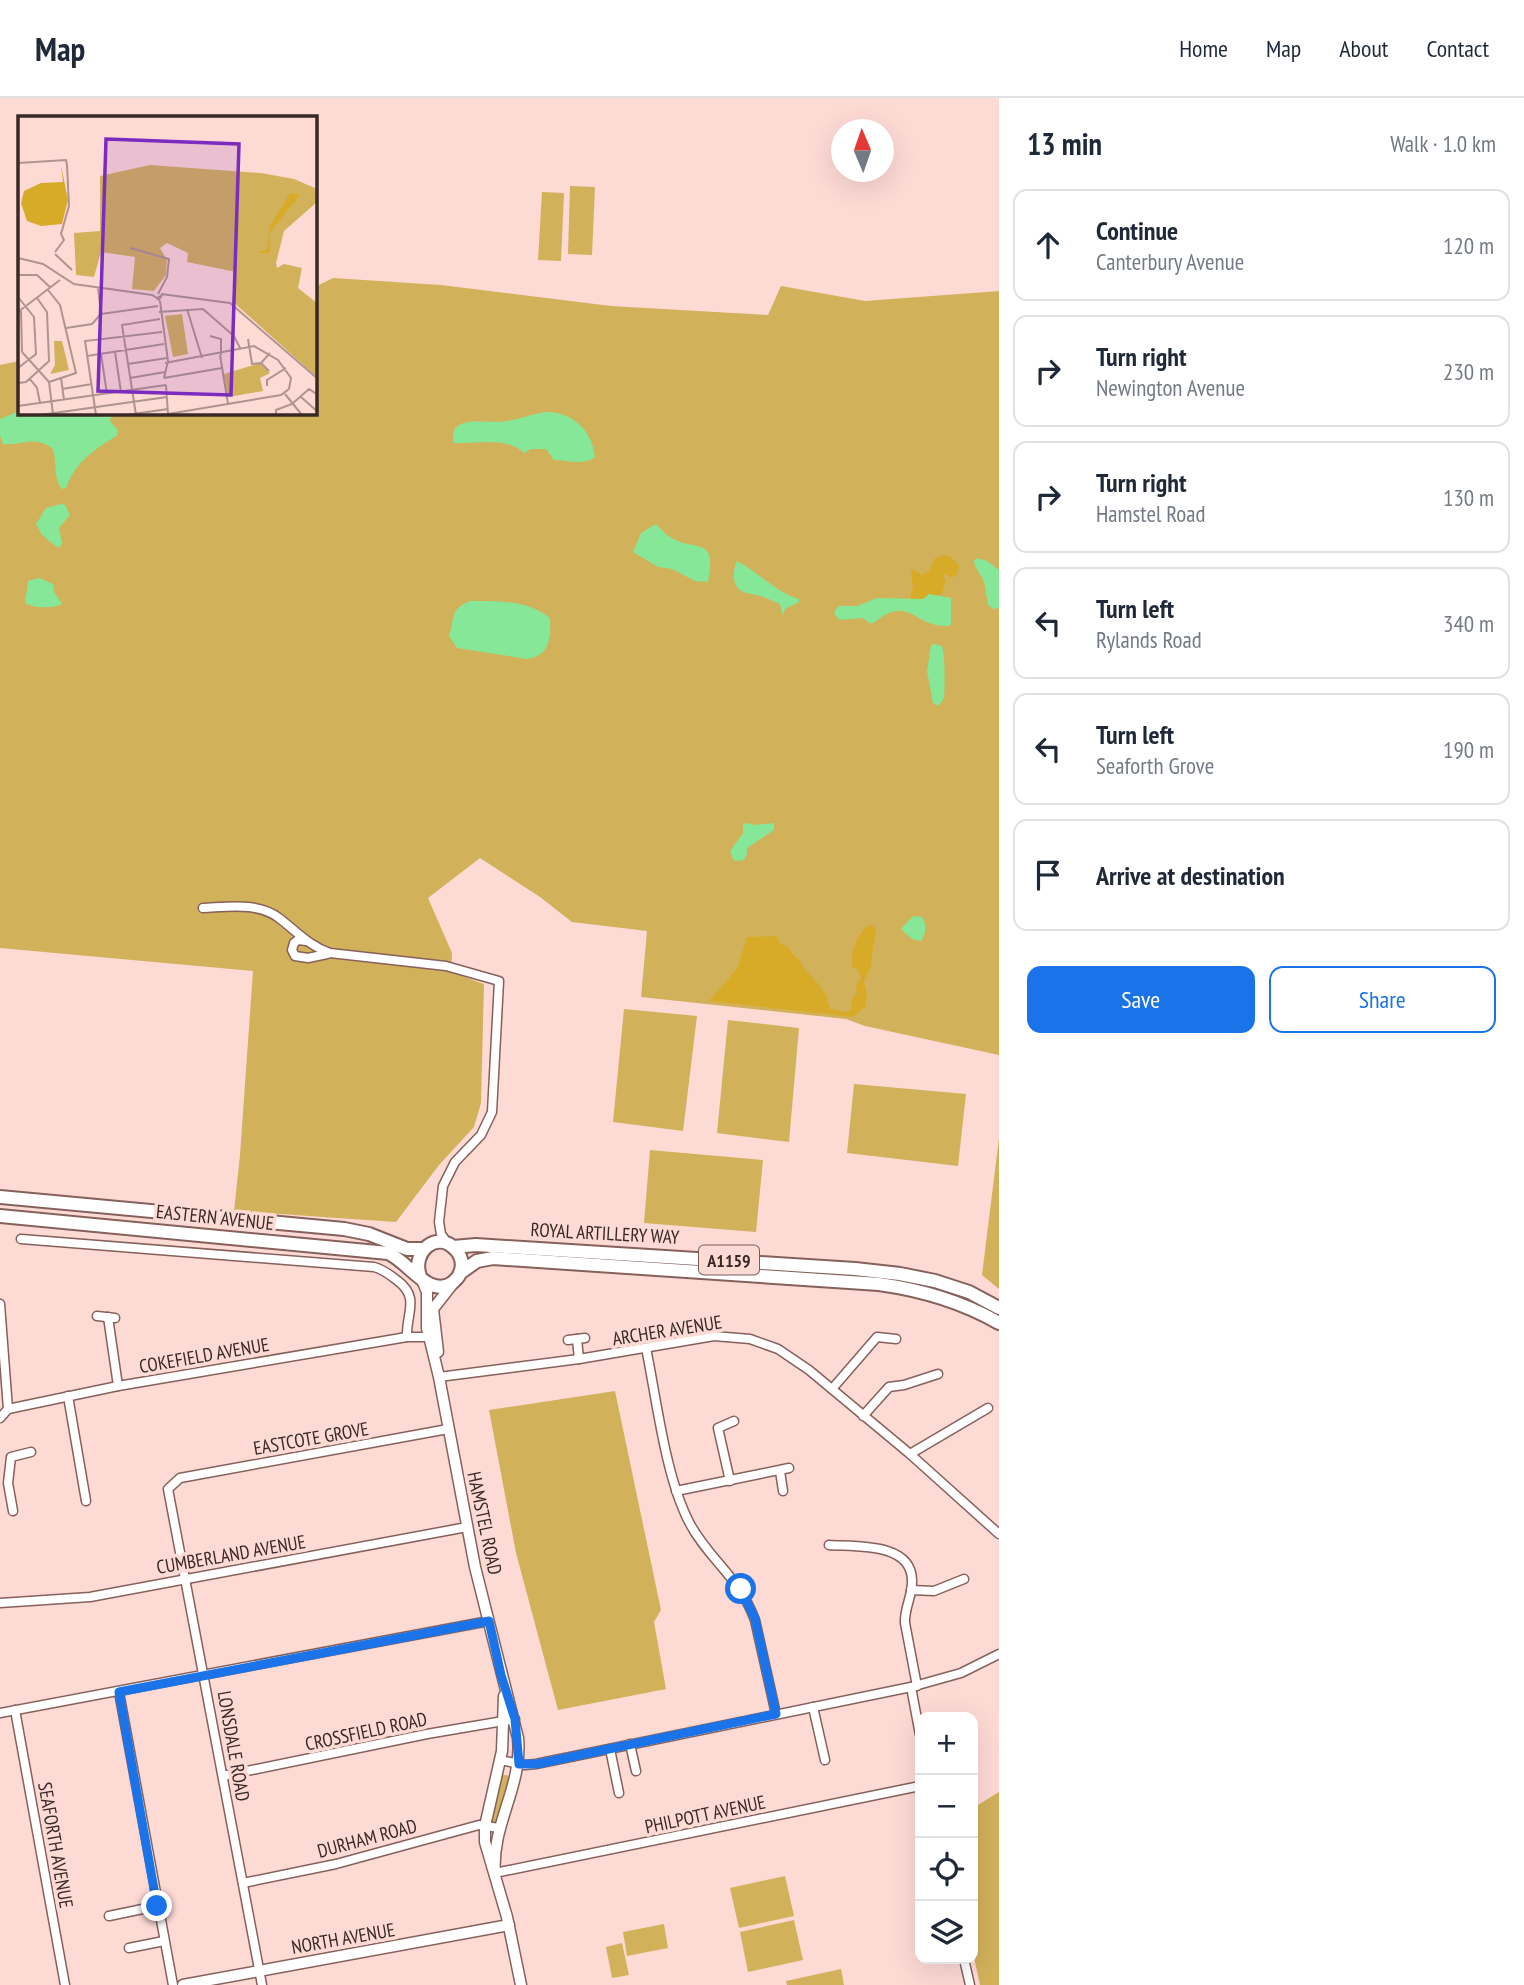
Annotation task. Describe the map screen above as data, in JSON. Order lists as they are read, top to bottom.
{
  "streets": {
    "main road": ["EASTERN AVENUE", "ROYAL ARTILLERY WAY", "A1159"],
    "street": [
      "ARCHER AVENUE",
      "COKEFIELD AVENUE",
      "EASTCOTE GROVE",
      "HAMSTEL ROAD",
      "CUMBERLAND AVENUE",
      "CROSSFIELD ROAD",
      "LONSDALE ROAD",
      "PHILPOTT AVENUE",
      "DURHAM ROAD",
      "SEAFORTH AVENUE",
      "NORTH AVENUE"
    ]
  },
  "crossings": [
    ["EASTERN AVENUE", "ROYAL ARTILLERY WAY"],
    ["EASTERN AVENUE", "HAMSTEL ROAD"],
    ["ROYAL ARTILLERY WAY", "HAMSTEL ROAD"],
    ["ARCHER AVENUE", "HAMSTEL ROAD"],
    ["COKEFIELD AVENUE", "HAMSTEL ROAD"],
    ["EASTCOTE GROVE", "HAMSTEL ROAD"],
    ["EASTCOTE GROVE", "LONSDALE ROAD"],
    ["HAMSTEL ROAD", "CUMBERLAND AVENUE"],
    ["HAMSTEL ROAD", "CROSSFIELD ROAD"],
    ["HAMSTEL ROAD", "PHILPOTT AVENUE"],
    ["HAMSTEL ROAD", "DURHAM ROAD"],
    ["HAMSTEL ROAD", "NORTH AVENUE"],
    ["CUMBERLAND AVENUE", "LONSDALE ROAD"],
    ["CROSSFIELD ROAD", "LONSDALE ROAD"],
    ["LONSDALE ROAD", "DURHAM ROAD"],
    ["LONSDALE ROAD", "NORTH AVENUE"]
  ],
  "north": "top",
  "page": {
    "header": "Map",
    "nav": [
      "Home",
      "Map",
      "About",
      "Contact"
    ],
    "heading": ["13 min", "Walk · 1.0 km"],
    "list": [
      ["Continue", "Canterbury Avenue", "120 m"],
      ["Turn right", "Newington Avenue", "230 m"],
      ["Turn right", "Hamstel Road", "130 m"],
      ["Turn left", "Rylands Road", "340 m"],
      ["Turn left", "Seaforth Grove", "190 m"],
      "Arrive at destination"
    ],
    "buttons": ["Save", "Share"],
    "map_buttons": ["+", "−"]
  }
}
